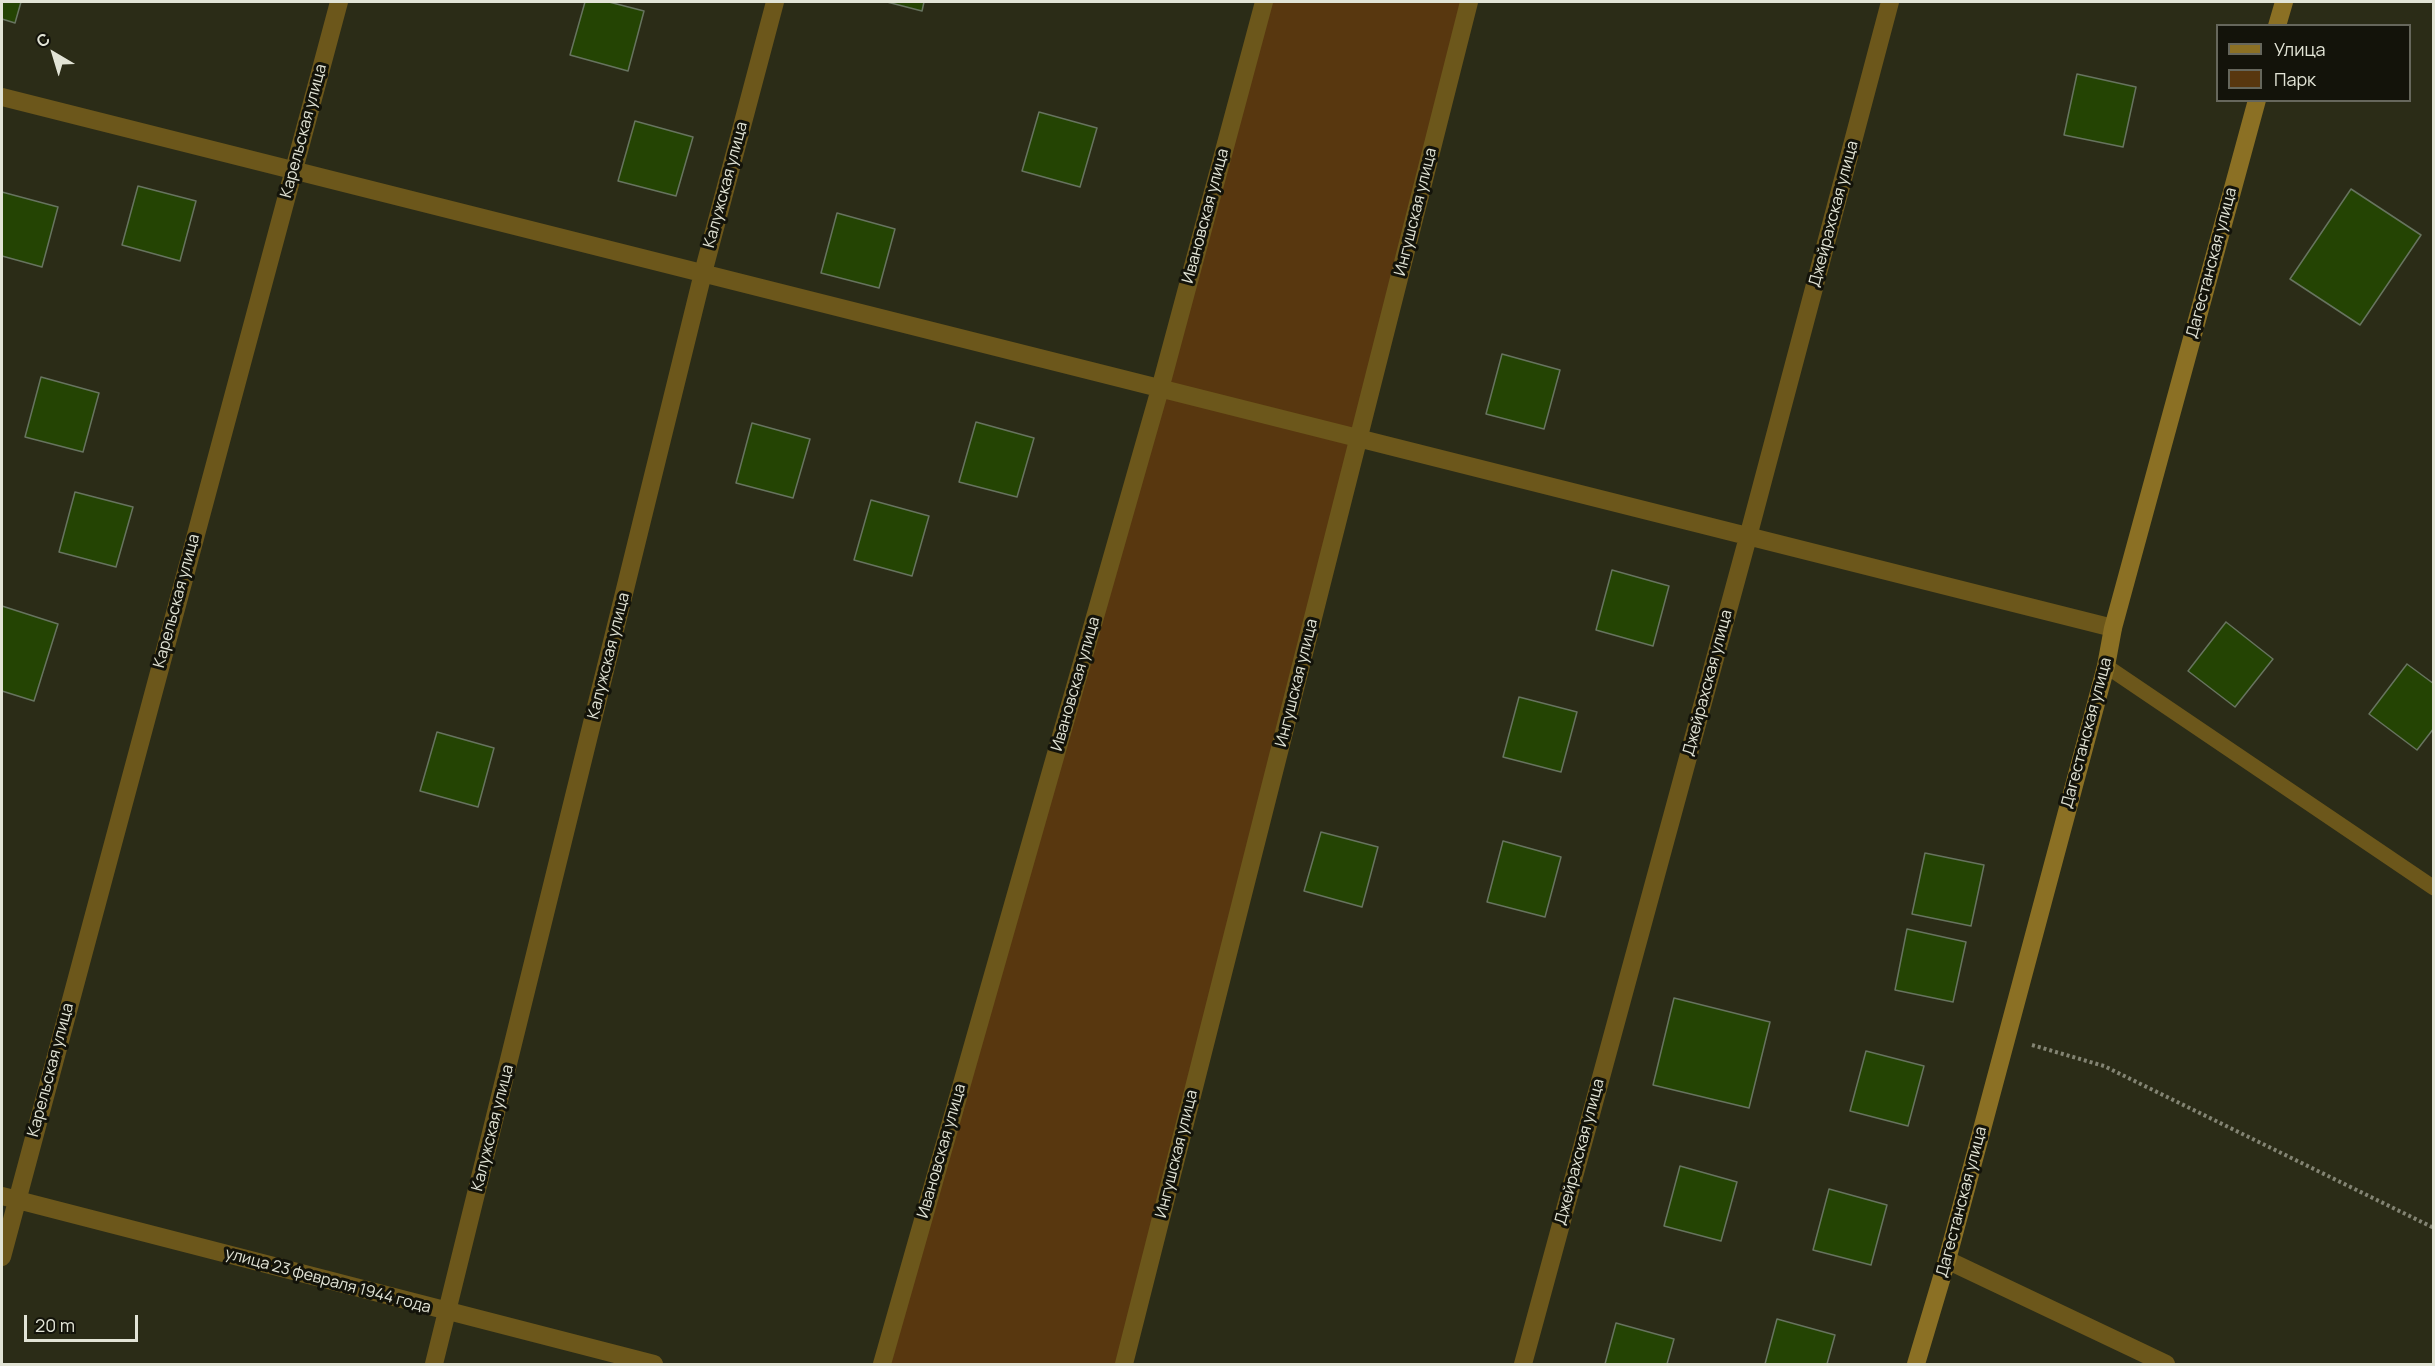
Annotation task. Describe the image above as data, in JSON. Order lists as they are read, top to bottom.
{
  "streets": {
    "street": [
      "Карельская улица",
      "Калужская улица",
      "Ингушская улица",
      "Джейрахская улица",
      "Ивановская улица",
      "Дагестанская улица",
      "улица 23 февраля 1944 года"
    ]
  },
  "crossings": [
    ["Карельская улица", "улица 23 февраля 1944 года"],
    ["Калужская улица", "улица 23 февраля 1944 года"]
  ],
  "legend": ["Улица", "Парк"],
  "scale_bar": "20 m",
  "north": "top left"
}
